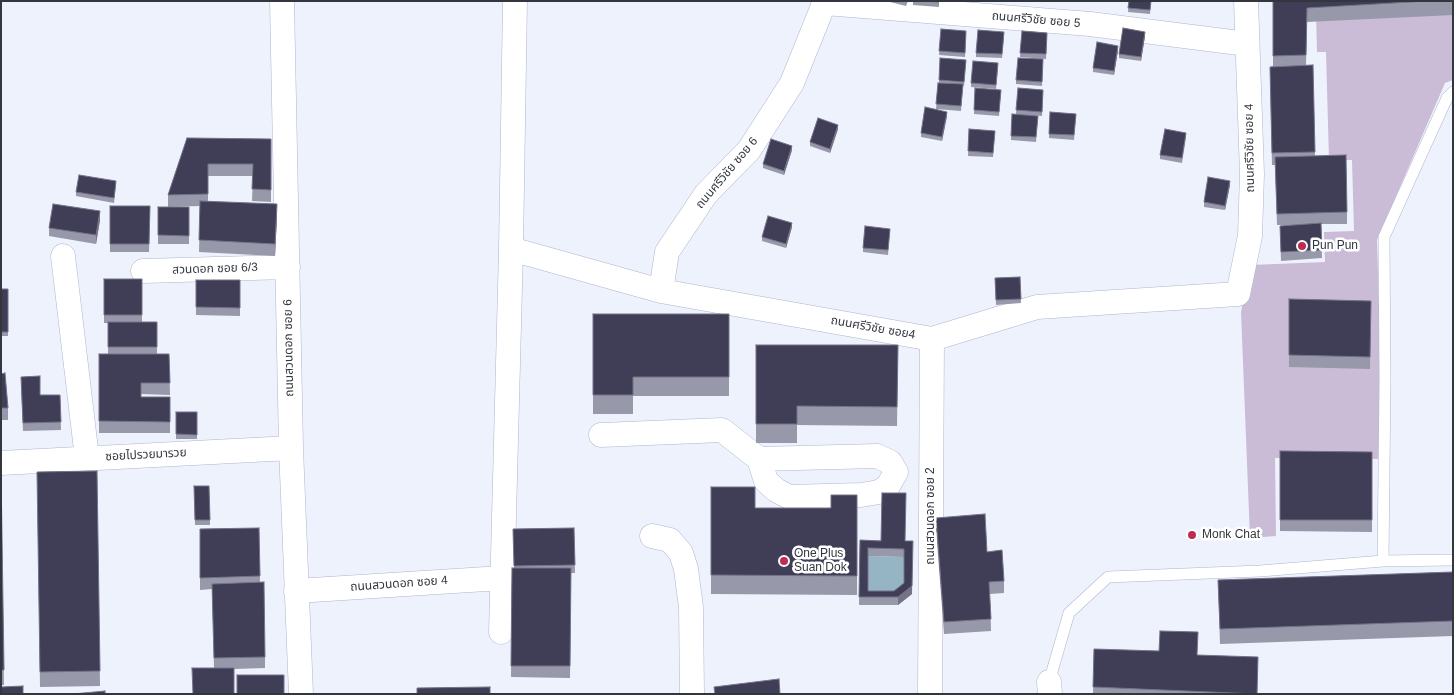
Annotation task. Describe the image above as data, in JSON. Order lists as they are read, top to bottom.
{
  "streets": {
    "street": [
      "ถนนศรีวิชัย ซอย 5",
      "ถนนศรีวิชัย ซอย 4",
      "ถนนศรีวิชัย ซอย 6",
      "สวนดอก ซอย 6/3",
      "ถนนศรีวิชัย ซอย4",
      "ถนนสวนดอก ซอย 6",
      "ซอยไปรวยมารวย",
      "ถนนสวนดอก ซอย 2",
      "ถนนสวนดอก ซอย 4"
    ]
  },
  "crossings": [
    ["ถนนศรีวิชัย ซอย 5", "ถนนศรีวิชัย ซอย 4"],
    ["ถนนศรีวิชัย ซอย 5", "ถนนศรีวิชัย ซอย 6"],
    ["ถนนศรีวิชัย ซอย 4", "ถนนศรีวิชัย ซอย4"],
    ["ถนนศรีวิชัย ซอย 6", "ถนนศรีวิชัย ซอย4"],
    ["สวนดอก ซอย 6/3", "ถนนสวนดอก ซอย 6"],
    ["ถนนศรีวิชัย ซอย4", "ถนนสวนดอก ซอย 2"],
    ["ถนนสวนดอก ซอย 6", "ซอยไปรวยมารวย"],
    ["ถนนสวนดอก ซอย 6", "ถนนสวนดอก ซอย 4"]
  ],
  "places": ["Pun Pun", "Monk Chat", "One Plus Suan Dok"]
}
